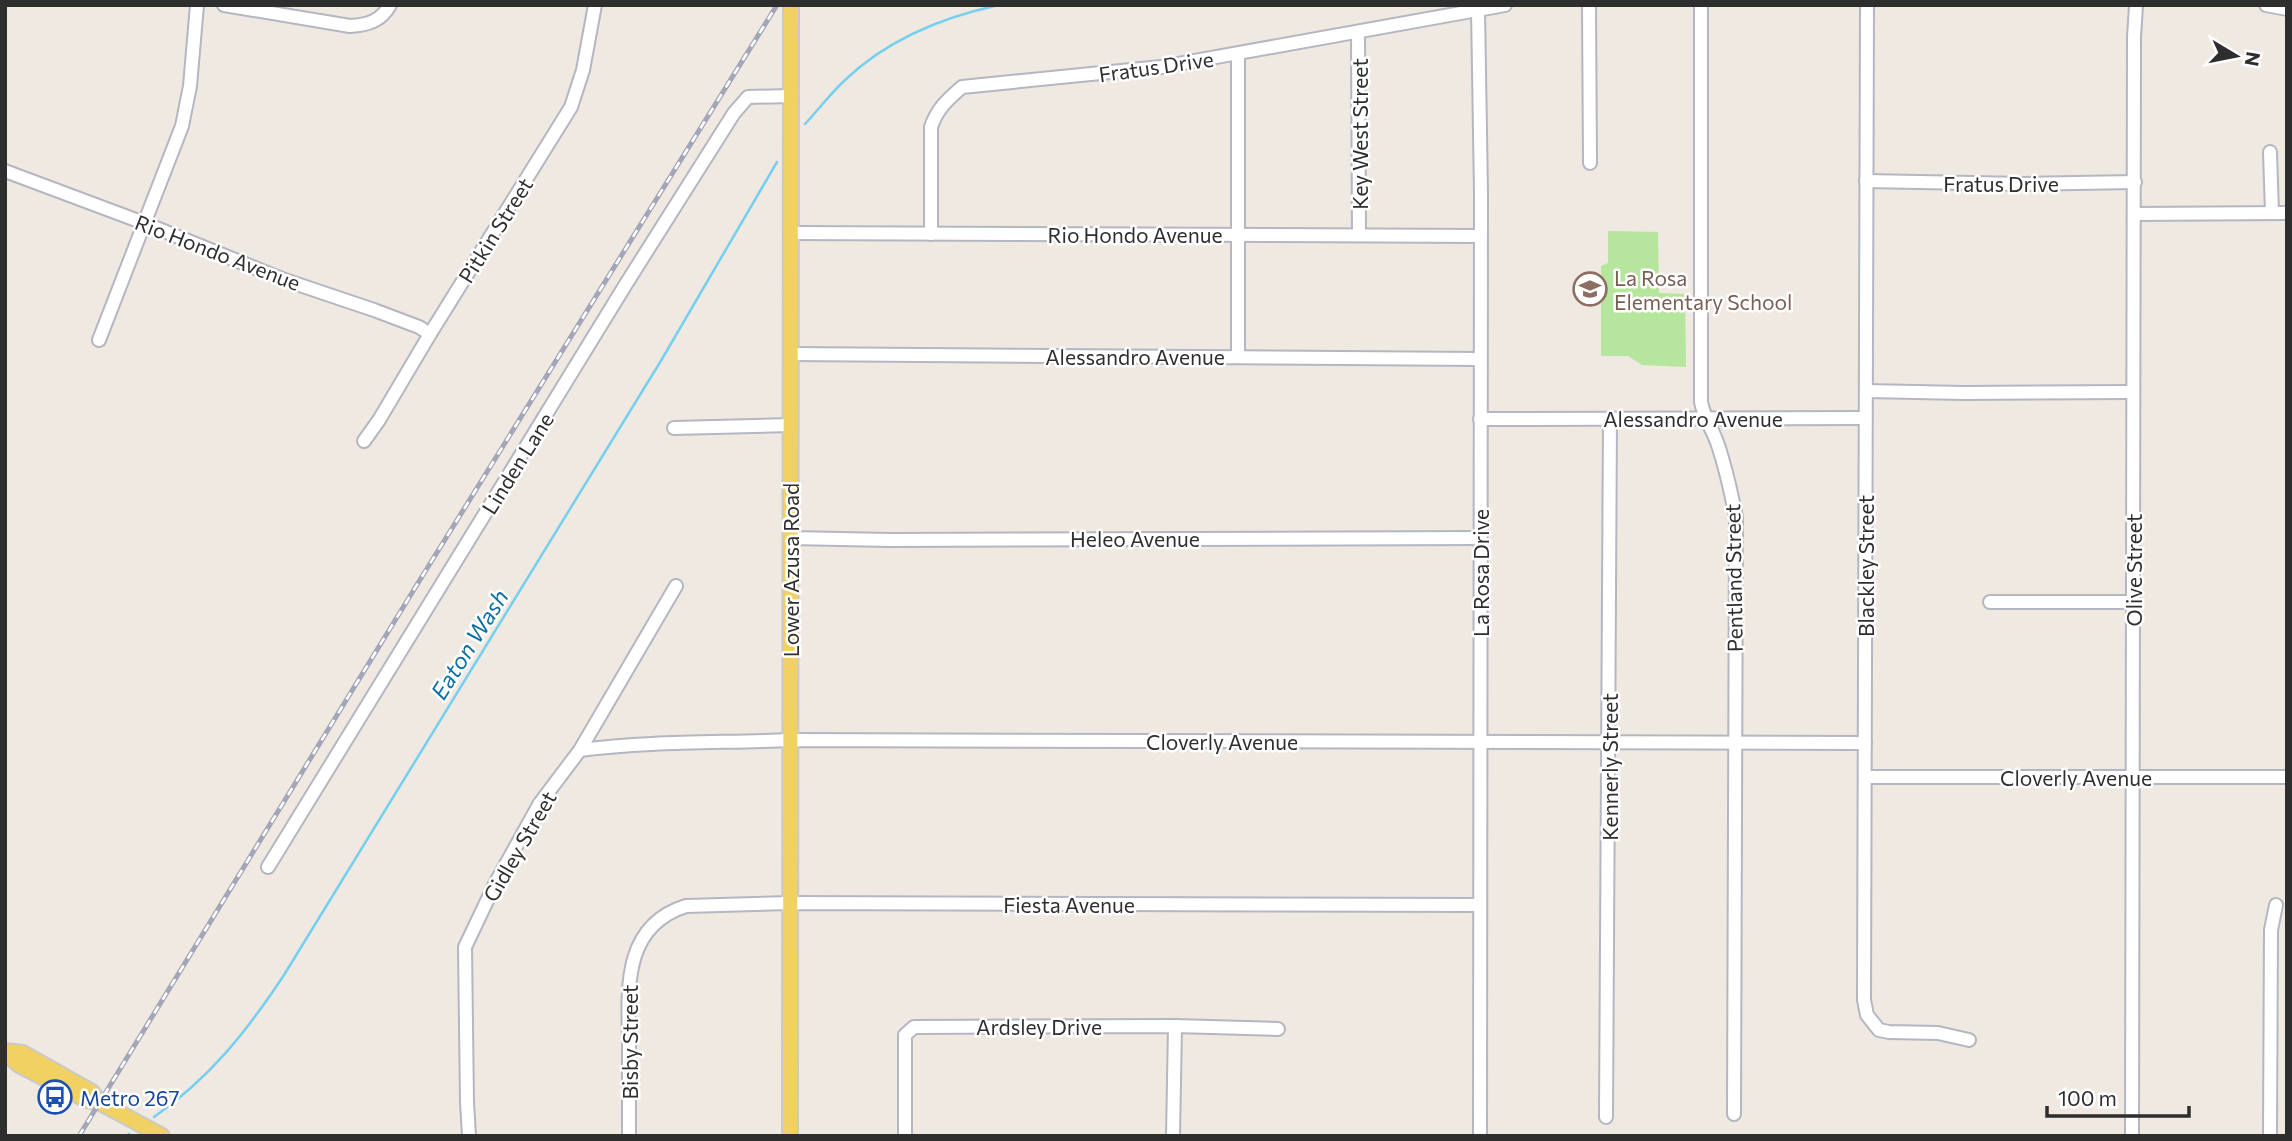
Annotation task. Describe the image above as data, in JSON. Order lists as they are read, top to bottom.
{
  "streets": {
    "main road": ["Lower Azusa Road"],
    "street": [
      "Fratus Drive",
      "Key West Street",
      "Pitkin Street",
      "Rio Hondo Avenue",
      "Alessandro Avenue",
      "Linden Lane",
      "Heleo Avenue",
      "Blackley Street",
      "Olive Street",
      "La Rosa Drive",
      "Pentland Street",
      "Cloverly Avenue",
      "Kennerly Street",
      "Gidley Street",
      "Fiesta Avenue",
      "Ardsley Drive",
      "Bisby Street"
    ]
  },
  "crossings": [
    ["Fratus Drive", "Key West Street"],
    ["Fratus Drive", "Rio Hondo Avenue"],
    ["Fratus Drive", "Blackley Street"],
    ["Fratus Drive", "Olive Street"],
    ["Fratus Drive", "La Rosa Drive"],
    ["Key West Street", "Rio Hondo Avenue"],
    ["Pitkin Street", "Rio Hondo Avenue"],
    ["Rio Hondo Avenue", "Lower Azusa Road"],
    ["Rio Hondo Avenue", "La Rosa Drive"],
    ["Alessandro Avenue", "Blackley Street"],
    ["Alessandro Avenue", "Lower Azusa Road"],
    ["Alessandro Avenue", "La Rosa Drive"],
    ["Alessandro Avenue", "Pentland Street"],
    ["Alessandro Avenue", "Kennerly Street"],
    ["Linden Lane", "Lower Azusa Road"],
    ["Heleo Avenue", "Lower Azusa Road"],
    ["Heleo Avenue", "La Rosa Drive"],
    ["Blackley Street", "Cloverly Avenue"],
    ["Lower Azusa Road", "Cloverly Avenue"],
    ["Lower Azusa Road", "Fiesta Avenue"],
    ["Olive Street", "Cloverly Avenue"],
    ["La Rosa Drive", "Cloverly Avenue"],
    ["La Rosa Drive", "Fiesta Avenue"],
    ["Pentland Street", "Cloverly Avenue"],
    ["Cloverly Avenue", "Kennerly Street"],
    ["Cloverly Avenue", "Gidley Street"],
    ["Fiesta Avenue", "Bisby Street"]
  ],
  "water": ["Eaton Wash"],
  "places": {
    "school or university": ["La Rosa Elementary School"],
    "bus stop": ["Metro 267"]
  },
  "scale_bar": "100 m",
  "north": "right"
}
